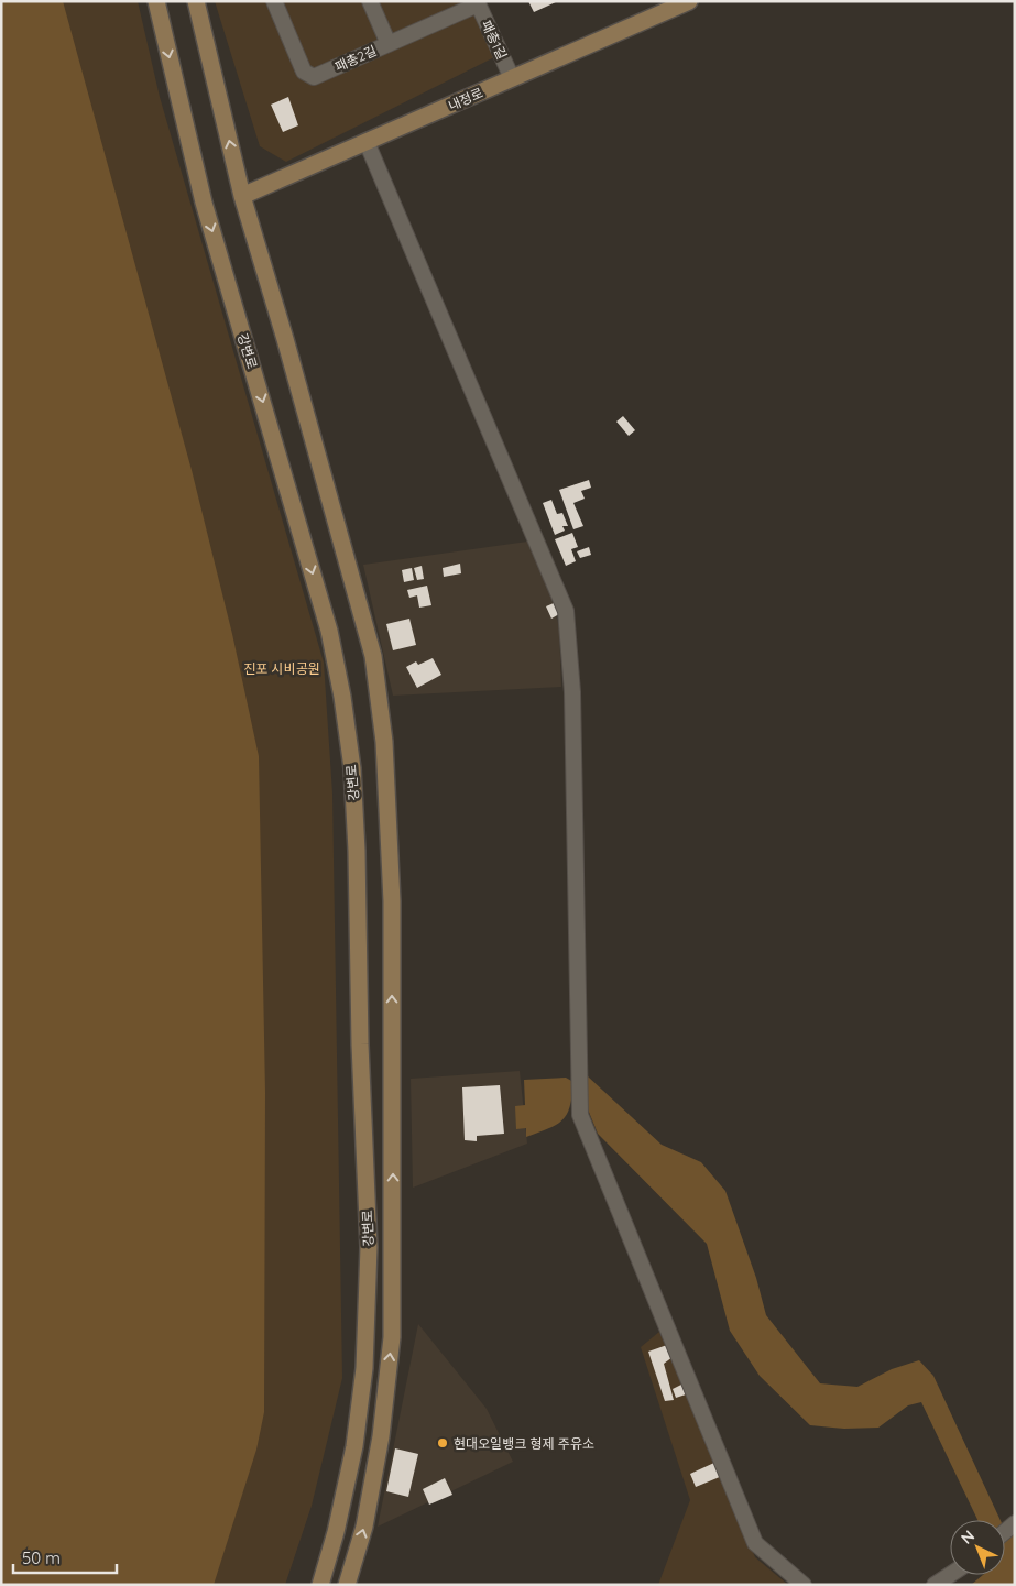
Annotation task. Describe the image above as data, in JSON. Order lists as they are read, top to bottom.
{
  "streets": {
    "street": [
      "패총1길",
      "패총2길",
      "내정로",
      "강변로"
    ]
  },
  "crossings": [
    ["패총1길", "패총2길"],
    ["패총1길", "내정로"],
    ["내정로", "강변로"]
  ],
  "parks": ["진포 시비공원"],
  "places": ["현대오일뱅크 형제 주유소"],
  "scale_bar": "50 m",
  "north": "top left"
}
